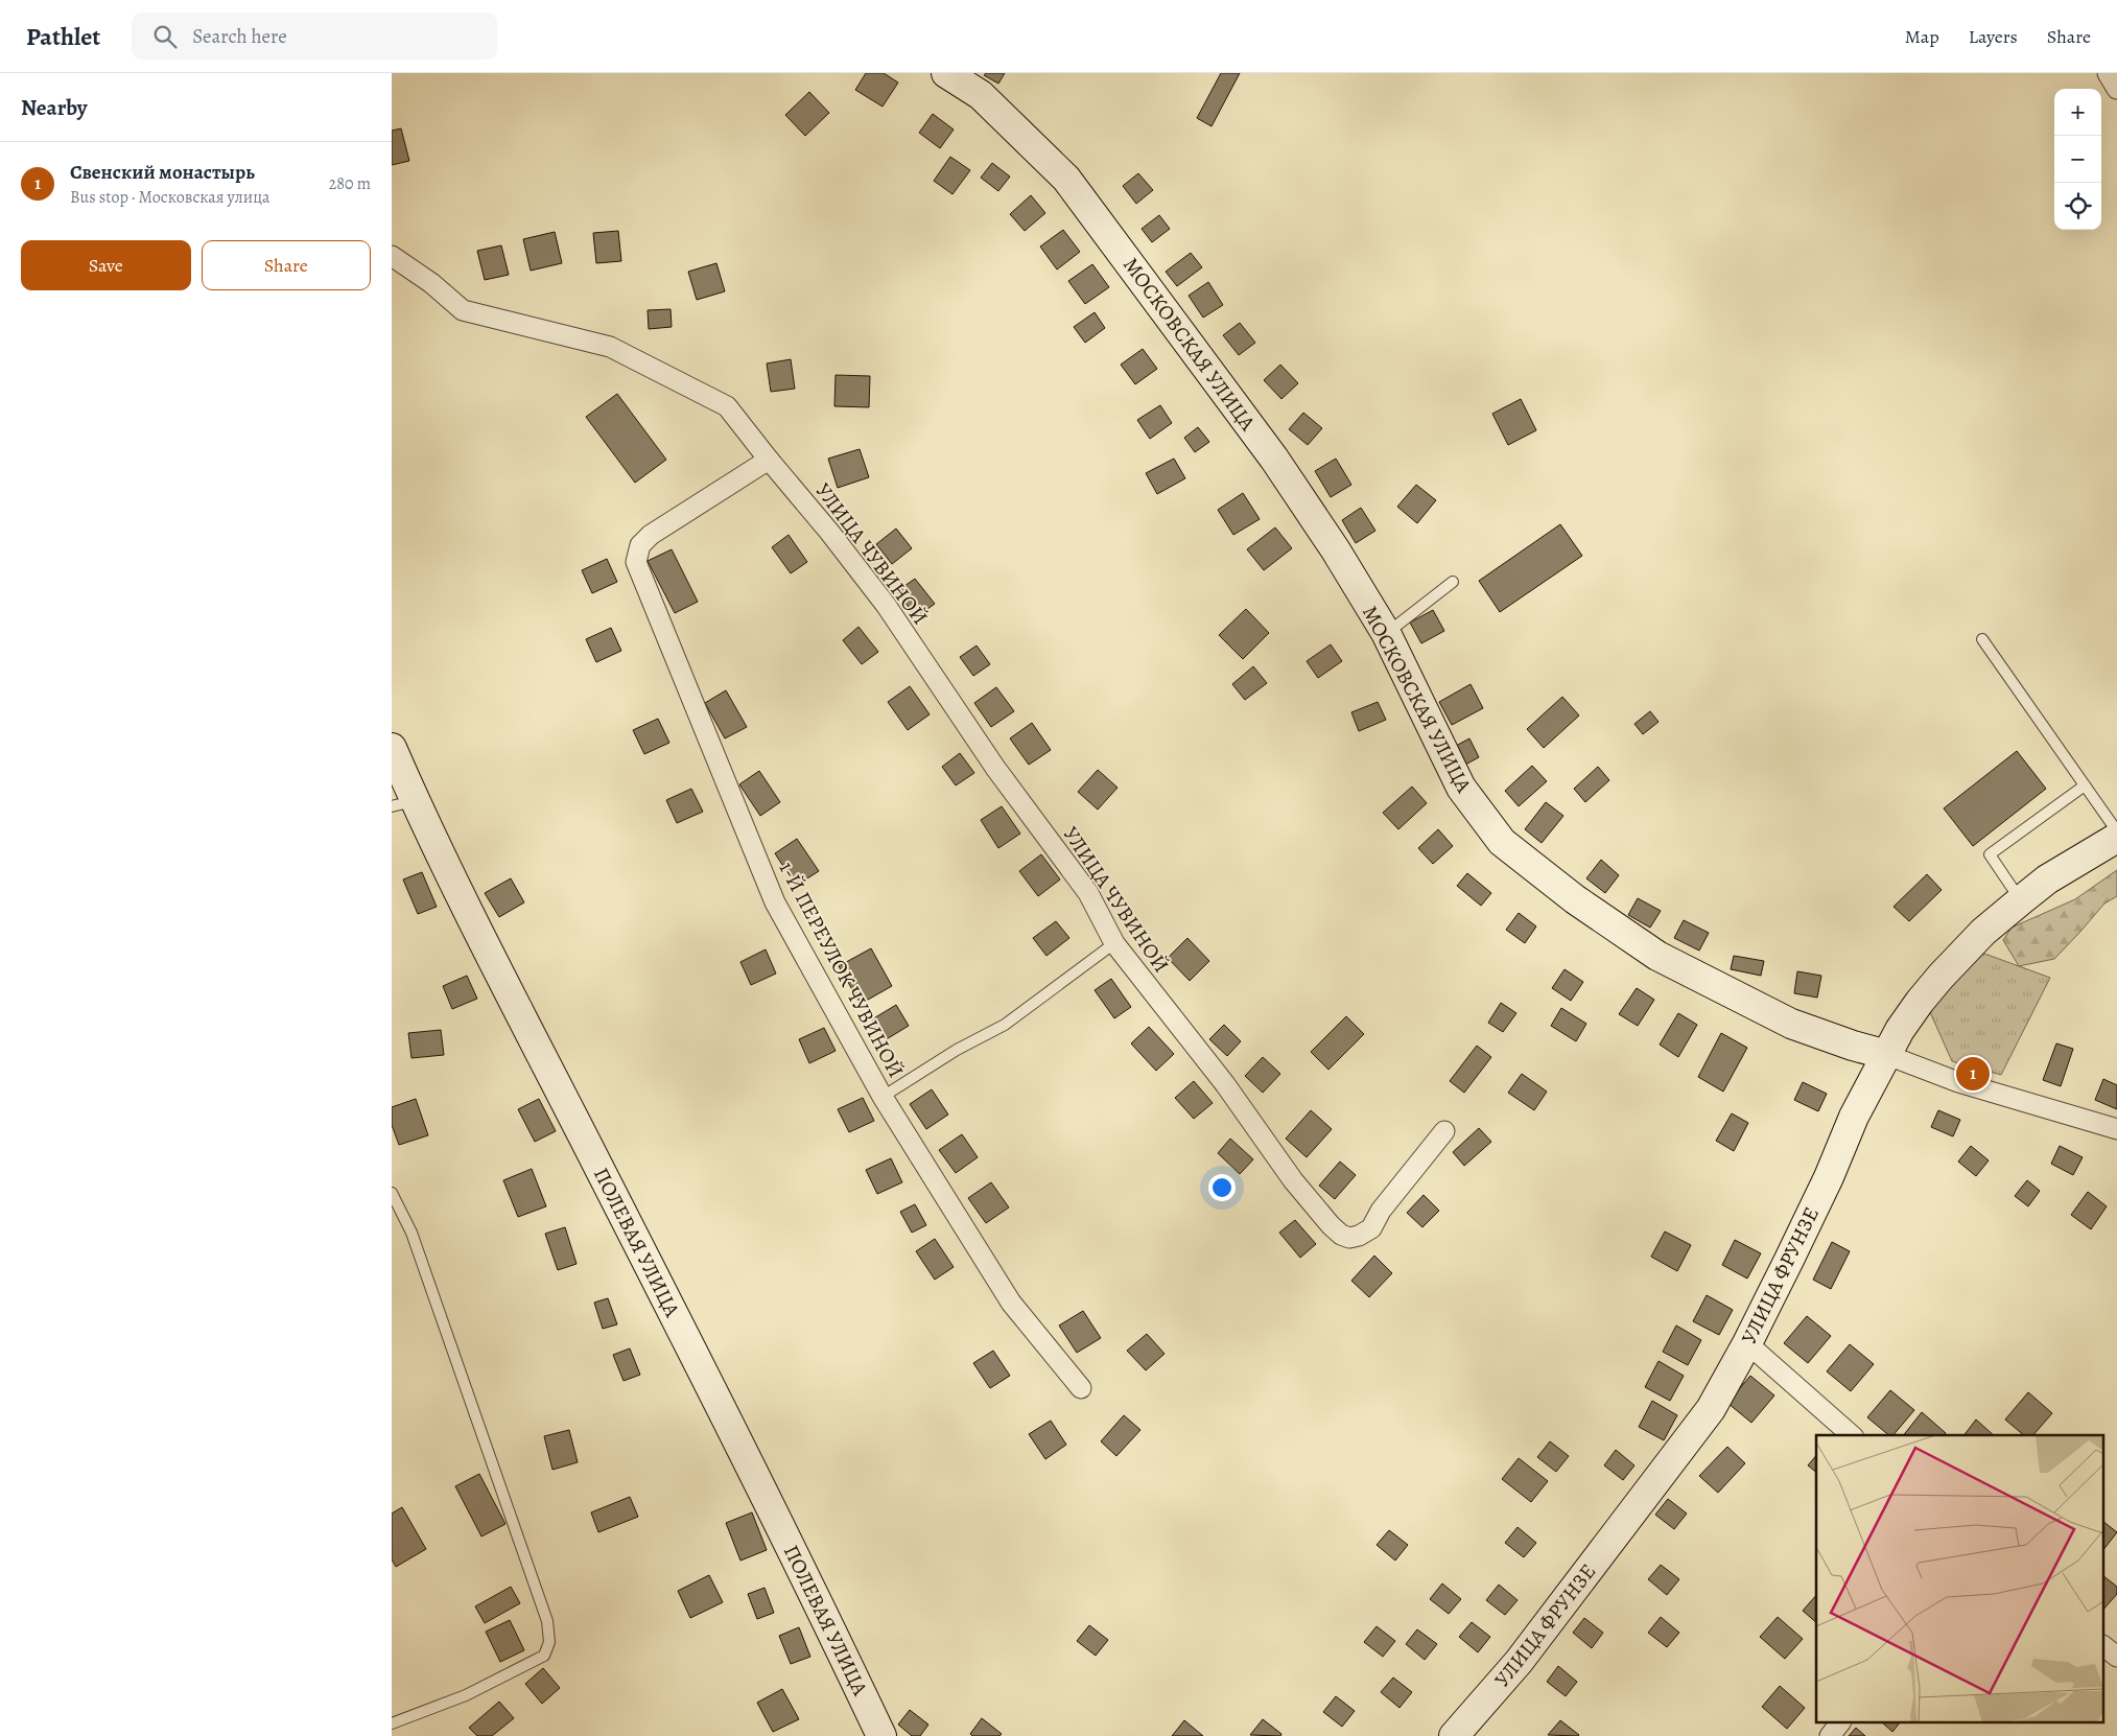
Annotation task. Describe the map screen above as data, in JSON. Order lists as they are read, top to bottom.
{
  "streets": {
    "street": [
      "МОСКОВСКАЯ УЛИЦА",
      "УЛИЦА ЧУВИНОЙ",
      "1-Й ПЕРЕУЛОК ЧУВИНОЙ",
      "ПОЛЕВАЯ УЛИЦА",
      "УЛИЦА ФРУНЗЕ"
    ]
  },
  "crossings": [
    ["МОСКОВСКАЯ УЛИЦА", "УЛИЦА ФРУНЗЕ"],
    ["УЛИЦА ЧУВИНОЙ", "1-Й ПЕРЕУЛОК ЧУВИНОЙ"]
  ],
  "page": {
    "header": "Pathlet",
    "search": "Search here",
    "nav": ["Map", "Layers", "Share"],
    "heading": "Nearby",
    "map_buttons": ["+", "−"],
    "list": [
      {
        "mark": "1",
        "name": "Свенский монастырь",
        "note": "Bus stop · Московская улица",
        "value": "280 m"
      }
    ],
    "buttons": ["Save", "Share"],
    "pins": "1"
  }
}
